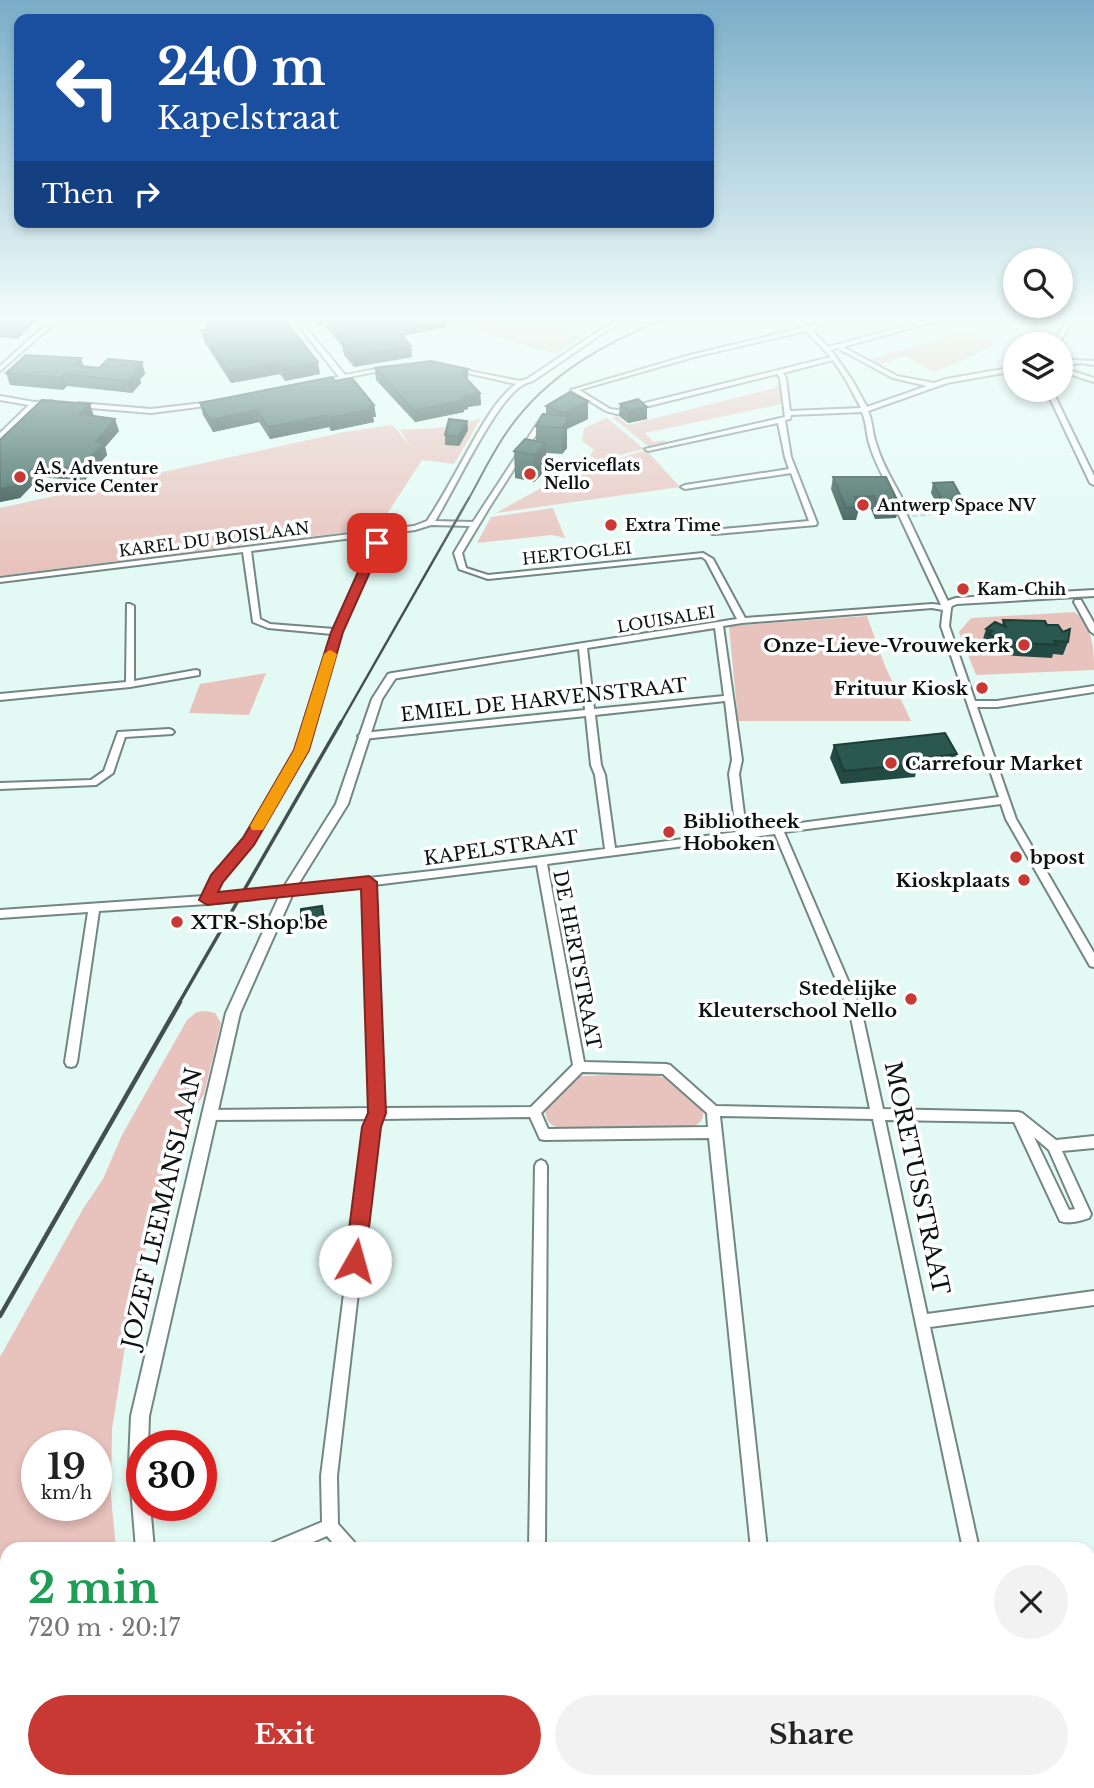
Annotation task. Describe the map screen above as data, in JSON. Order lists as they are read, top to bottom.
{
  "streets": {
    "street": [
      "KAREL DU BOISLAAN",
      "HERTOGLEI",
      "LOUISALEI",
      "EMIEL DE HARVENSTRAAT",
      "KAPELSTRAAT",
      "DE HERTSTRAAT",
      "MORETUSSTRAAT",
      "JOZEF LEEMANSLAAN"
    ]
  },
  "crossings": [
    ["KAREL DU BOISLAAN", "HERTOGLEI"],
    ["HERTOGLEI", "LOUISALEI"],
    ["LOUISALEI", "JOZEF LEEMANSLAAN"],
    ["EMIEL DE HARVENSTRAAT", "JOZEF LEEMANSLAAN"],
    ["KAPELSTRAAT", "DE HERTSTRAAT"],
    ["KAPELSTRAAT", "MORETUSSTRAAT"],
    ["KAPELSTRAAT", "JOZEF LEEMANSLAAN"]
  ],
  "places": [
    "Serviceflats Nello",
    "A.S. Adventure Service Center",
    "Antwerp Space NV",
    "Extra Time",
    "Kam-Chih",
    "Onze-Lieve-Vrouwekerk",
    "Frituur Kiosk",
    "Carrefour Market",
    "Bibliotheek Hoboken",
    "bpost",
    "Kioskplaats",
    "XTR-Shop.be",
    "Stedelijke Kleuterschool Nello"
  ],
  "page": {
    "turn": ["240 m", "Kapelstraat"],
    "then": "Then",
    "speed": "19 km/h",
    "limit": "30",
    "heading": ["2 min", "720 m · 20:17"],
    "buttons": ["Exit", "Share"]
  }
}
